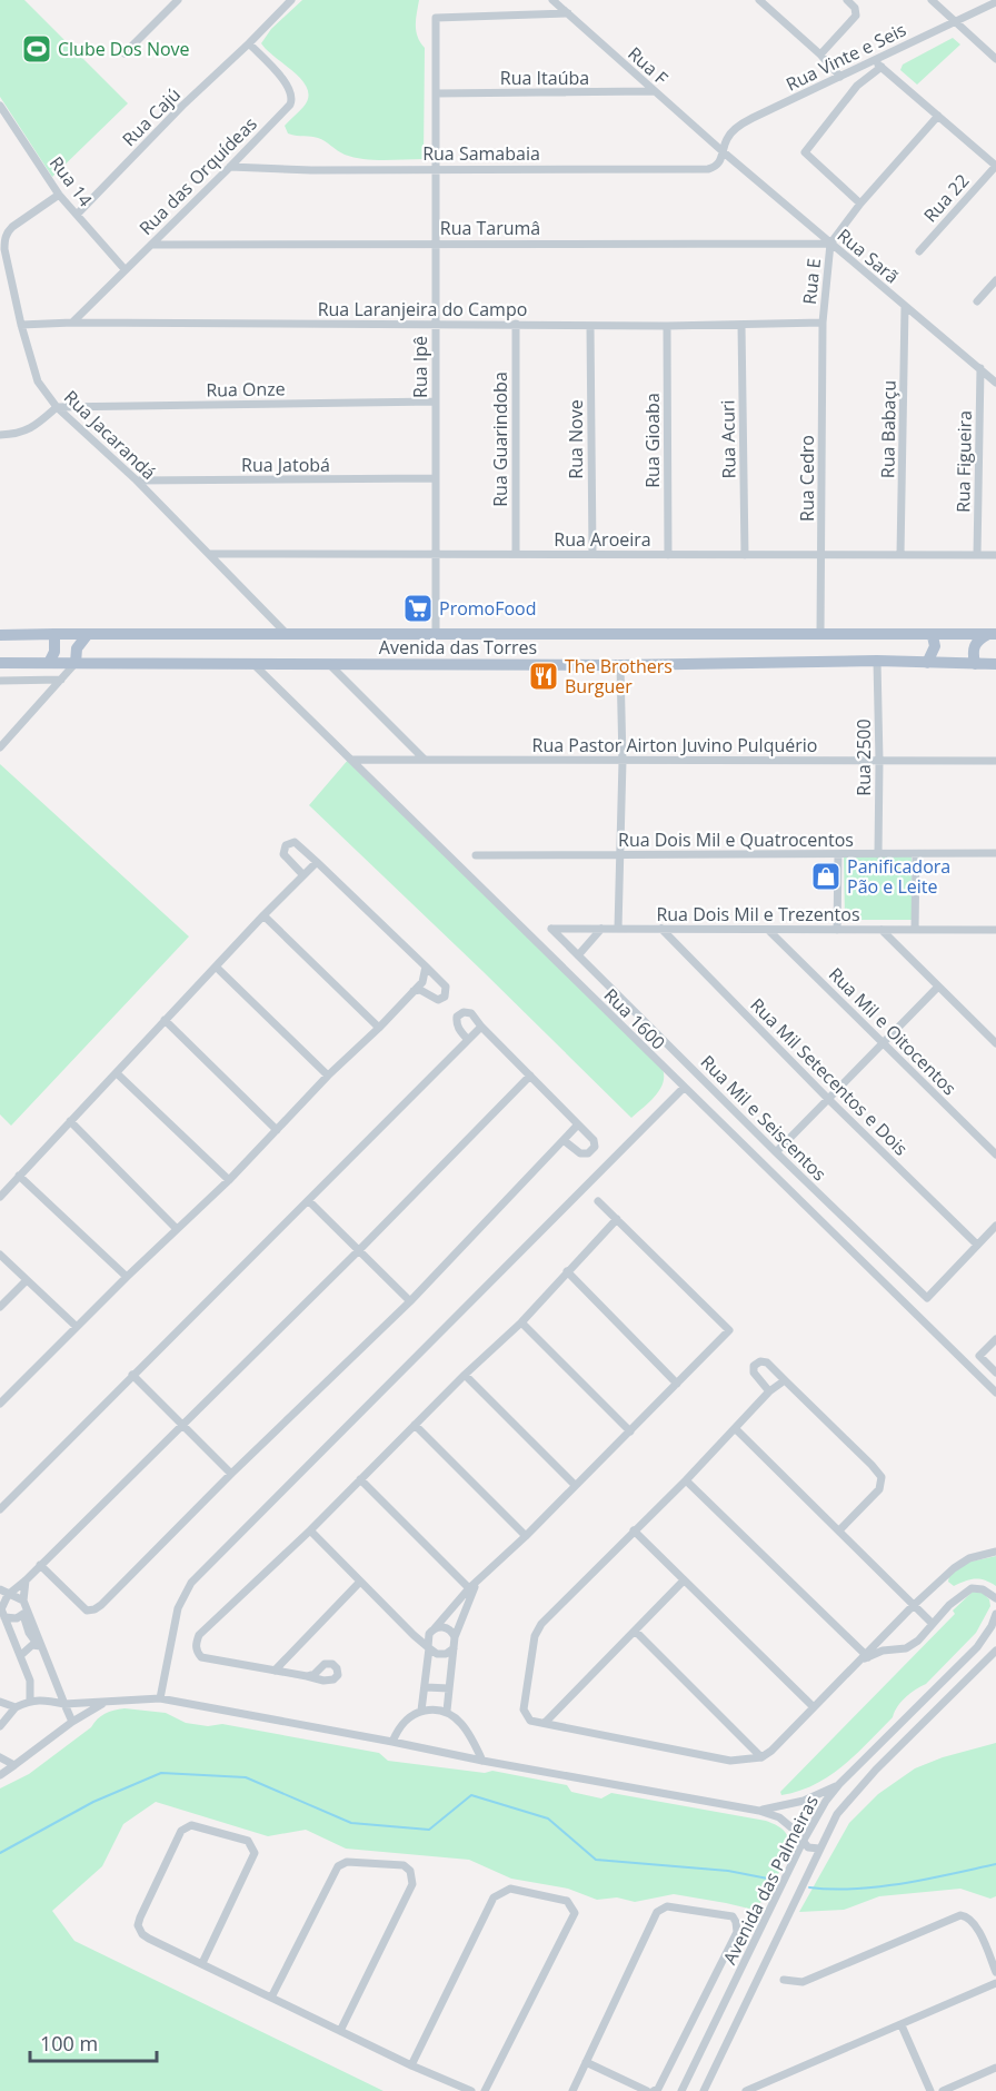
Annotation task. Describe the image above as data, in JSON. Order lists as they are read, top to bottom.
{
  "streets": {
    "main road": ["Avenida das Torres"],
    "street": [
      "Rua Vinte e Seis",
      "Rua F",
      "Rua Itaúba",
      "Rua Cajú",
      "Rua Samabaia",
      "Rua das Orquídeas",
      "Rua 14",
      "Rua 22",
      "Rua Tarumâ",
      "Rua Sarã",
      "Rua E",
      "Rua Laranjeira do Campo",
      "Rua Ipê",
      "Rua Onze",
      "Rua Babaçu",
      "Rua Jacarandá",
      "Rua Guarindoba",
      "Rua Nove",
      "Rua Acuri",
      "Rua Gioaba",
      "Rua Figueira",
      "Rua Jatobá",
      "Rua Cedro",
      "Rua Aroeira",
      "Rua Pastor Airton Juvino Pulquério",
      "Rua 2500",
      "Rua Dois Mil e Quatrocentos",
      "Rua Dois Mil e Trezentos",
      "Rua 1600",
      "Rua Mil e Oitocentos",
      "Rua Mil Setecentos e Dois",
      "Rua Mil e Seiscentos",
      "Avenida das Palmeiras"
    ]
  },
  "crossings": [
    ["Rua Vinte e Seis", "Rua F"],
    ["Rua Vinte e Seis", "Rua Samabaia"],
    ["Rua Vinte e Seis", "Rua Sarã"],
    ["Rua F", "Rua Itaúba"],
    ["Rua F", "Rua Samabaia"],
    ["Rua F", "Rua Sarã"],
    ["Rua F", "Rua Ipê"],
    ["Rua Itaúba", "Rua Ipê"],
    ["Rua Cajú", "Rua das Orquídeas"],
    ["Rua Cajú", "Rua 14"],
    ["Rua Samabaia", "Rua das Orquídeas"],
    ["Rua Samabaia", "Rua Sarã"],
    ["Rua Samabaia", "Rua Ipê"],
    ["Rua das Orquídeas", "Rua 14"],
    ["Rua das Orquídeas", "Rua Tarumâ"],
    ["Rua das Orquídeas", "Rua Laranjeira do Campo"],
    ["Rua 14", "Rua Jacarandá"],
    ["Rua Tarumâ", "Rua Sarã"],
    ["Rua Tarumâ", "Rua E"],
    ["Rua Tarumâ", "Rua Ipê"],
    ["Rua Sarã", "Rua E"],
    ["Rua Sarã", "Rua Babaçu"],
    ["Rua Sarã", "Rua Figueira"],
    ["Rua E", "Rua Laranjeira do Campo"],
    ["Rua E", "Rua Cedro"],
    ["Rua Laranjeira do Campo", "Rua Ipê"],
    ["Rua Laranjeira do Campo", "Rua Jacarandá"],
    ["Rua Laranjeira do Campo", "Rua Guarindoba"],
    ["Rua Laranjeira do Campo", "Rua Nove"],
    ["Rua Laranjeira do Campo", "Rua Acuri"],
    ["Rua Laranjeira do Campo", "Rua Gioaba"],
    ["Rua Laranjeira do Campo", "Rua Cedro"],
    ["Rua Ipê", "Rua Onze"],
    ["Rua Ipê", "Rua Jatobá"],
    ["Rua Ipê", "Rua Aroeira"],
    ["Rua Ipê", "Avenida das Torres"],
    ["Rua Onze", "Rua Jacarandá"],
    ["Rua Babaçu", "Rua Aroeira"],
    ["Rua Jacarandá", "Rua Jatobá"],
    ["Rua Jacarandá", "Rua Aroeira"],
    ["Rua Jacarandá", "Avenida das Torres"],
    ["Rua Guarindoba", "Rua Aroeira"],
    ["Rua Nove", "Rua Aroeira"],
    ["Rua Acuri", "Rua Aroeira"],
    ["Rua Gioaba", "Rua Aroeira"],
    ["Rua Figueira", "Rua Aroeira"],
    ["Rua Cedro", "Rua Aroeira"],
    ["Rua Cedro", "Avenida das Torres"],
    ["Avenida das Torres", "Rua 2500"],
    ["Avenida das Torres", "Rua 1600"],
    ["Rua Pastor Airton Juvino Pulquério", "Rua 2500"],
    ["Rua Pastor Airton Juvino Pulquério", "Rua 1600"],
    ["Rua 2500", "Rua Dois Mil e Quatrocentos"],
    ["Rua Dois Mil e Trezentos", "Rua Mil e Oitocentos"],
    ["Rua Dois Mil e Trezentos", "Rua Mil Setecentos e Dois"],
    ["Rua Dois Mil e Trezentos", "Rua Mil e Seiscentos"],
    ["Rua Mil Setecentos e Dois", "Rua Mil e Seiscentos"]
  ],
  "places": {
    "sports": ["Clube Dos Nove"],
    "supermarket": ["PromoFood"],
    "restaurant": ["The Brothers Burguer"],
    "shop": ["Panificadora Pão e Leite"]
  },
  "scale_bar": "100 m"
}
